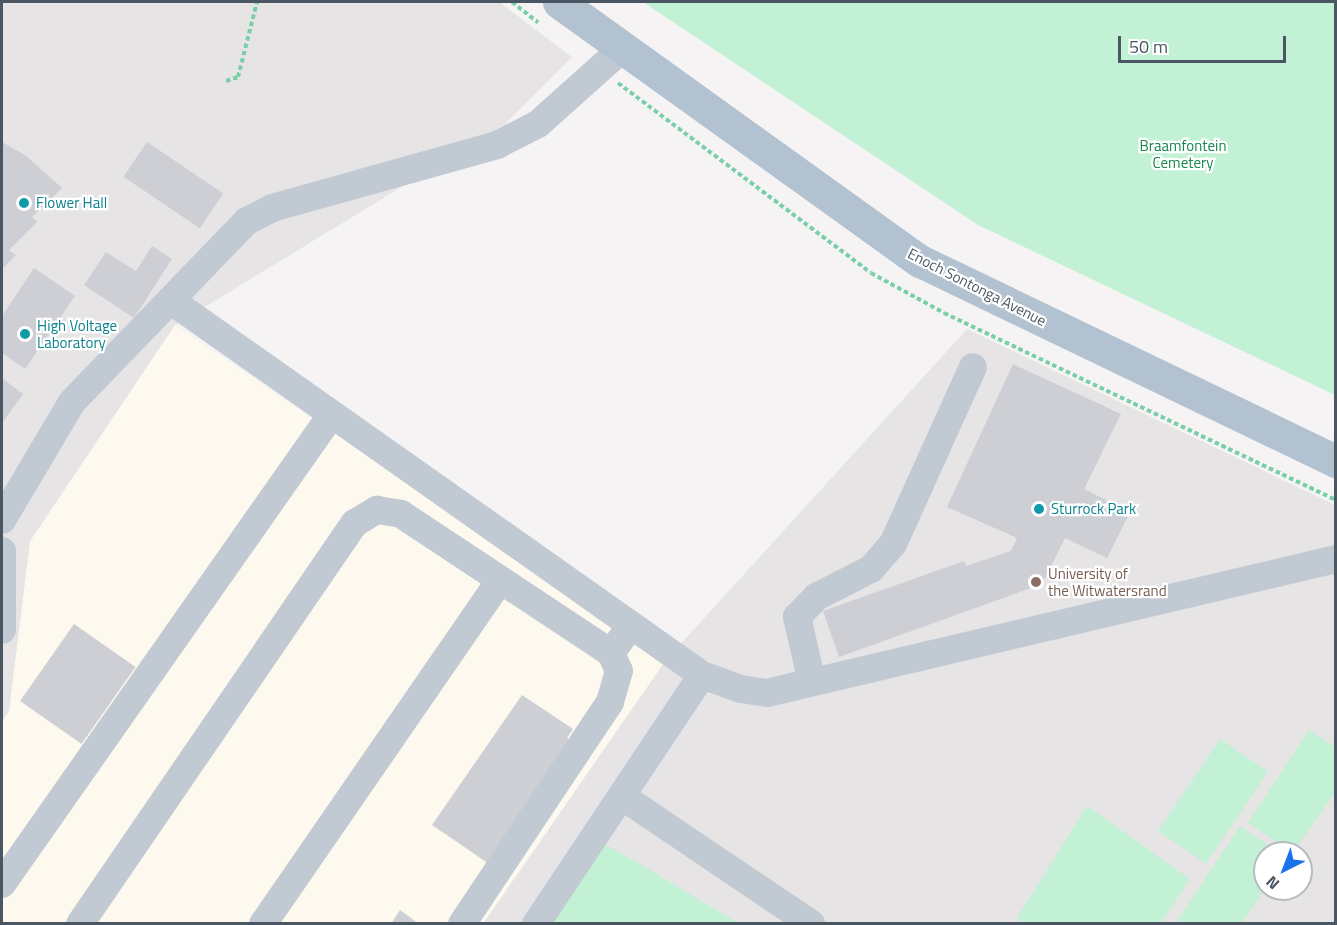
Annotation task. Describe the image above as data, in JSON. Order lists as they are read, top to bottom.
{
  "streets": {
    "main road": ["Enoch Sontonga Avenue"]
  },
  "parks": ["Braamfontein Cemetery"],
  "places": [
    "Flower Hall",
    "High Voltage Laboratory",
    "Sturrock Park",
    "University of the Witwatersrand"
  ],
  "scale_bar": "50 m",
  "north": "bottom left"
}
